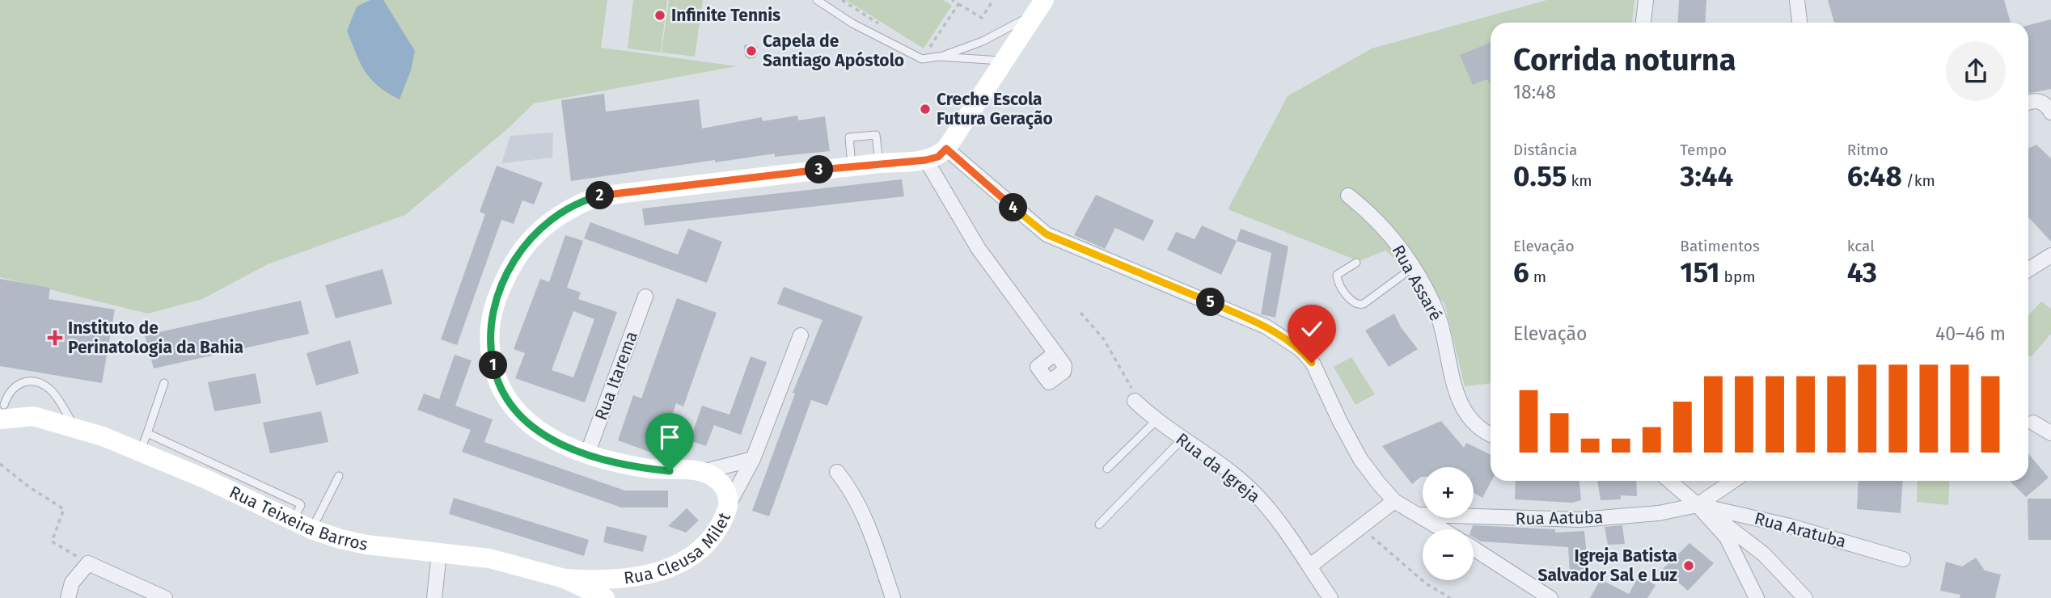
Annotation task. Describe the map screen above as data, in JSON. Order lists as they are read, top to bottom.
{
  "streets": {
    "main road": ["Rua Teixeira Barros", "Rua Cleusa Milet"],
    "street": [
      "Rua Assaré",
      "Rua Itarema",
      "Rua da Igreja",
      "Rua Aatuba",
      "Rua Aratuba"
    ]
  },
  "crossings": [
    ["Rua Teixeira Barros", "Rua Cleusa Milet"],
    ["Rua Aatuba", "Rua Aratuba"]
  ],
  "places": {
    "other": [
      "Infinite Tennis",
      "Capela de Santiago Apóstolo",
      "Creche Escola Futura Geração",
      "Igreja Batista Salvador Sal e Luz"
    ],
    "health": ["Instituto de Perinatologia da Bahia"]
  },
  "page": {
    "heading": ["Corrida noturna", "18:48"],
    "stats": [
      ["Distância", "0.55 km"],
      ["Tempo", "3:44"],
      ["Ritmo", "6:48 /km"],
      ["Elevação", "6 m"],
      ["Batimentos", "151 bpm"],
      ["kcal", "43"]
    ],
    "pins": [
      "3",
      "2",
      "4",
      "5",
      "1"
    ],
    "chart": ["Elevação", "40–46 m"],
    "map_buttons": ["+", "−"]
  }
}
